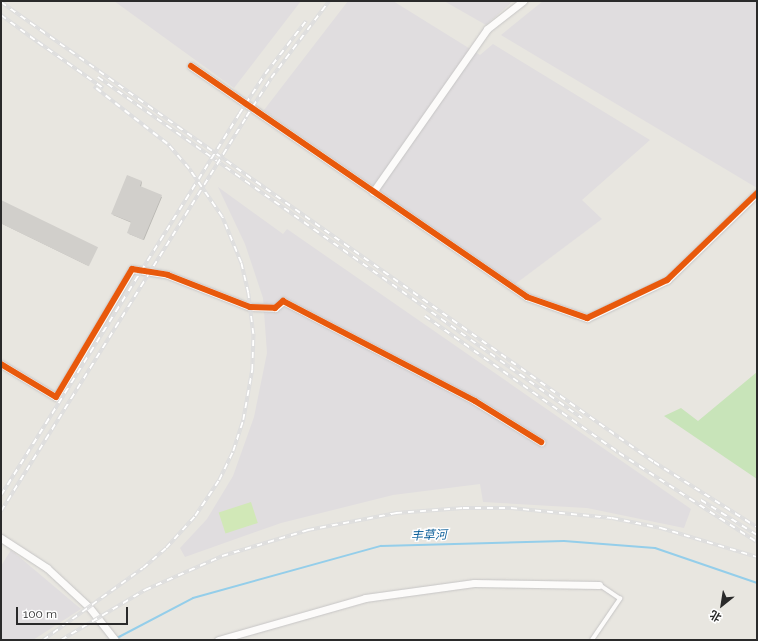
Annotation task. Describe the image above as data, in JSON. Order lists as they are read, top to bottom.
{
  "water": ["丰草河"],
  "scale_bar": "100 m",
  "north": "bottom left"
}
